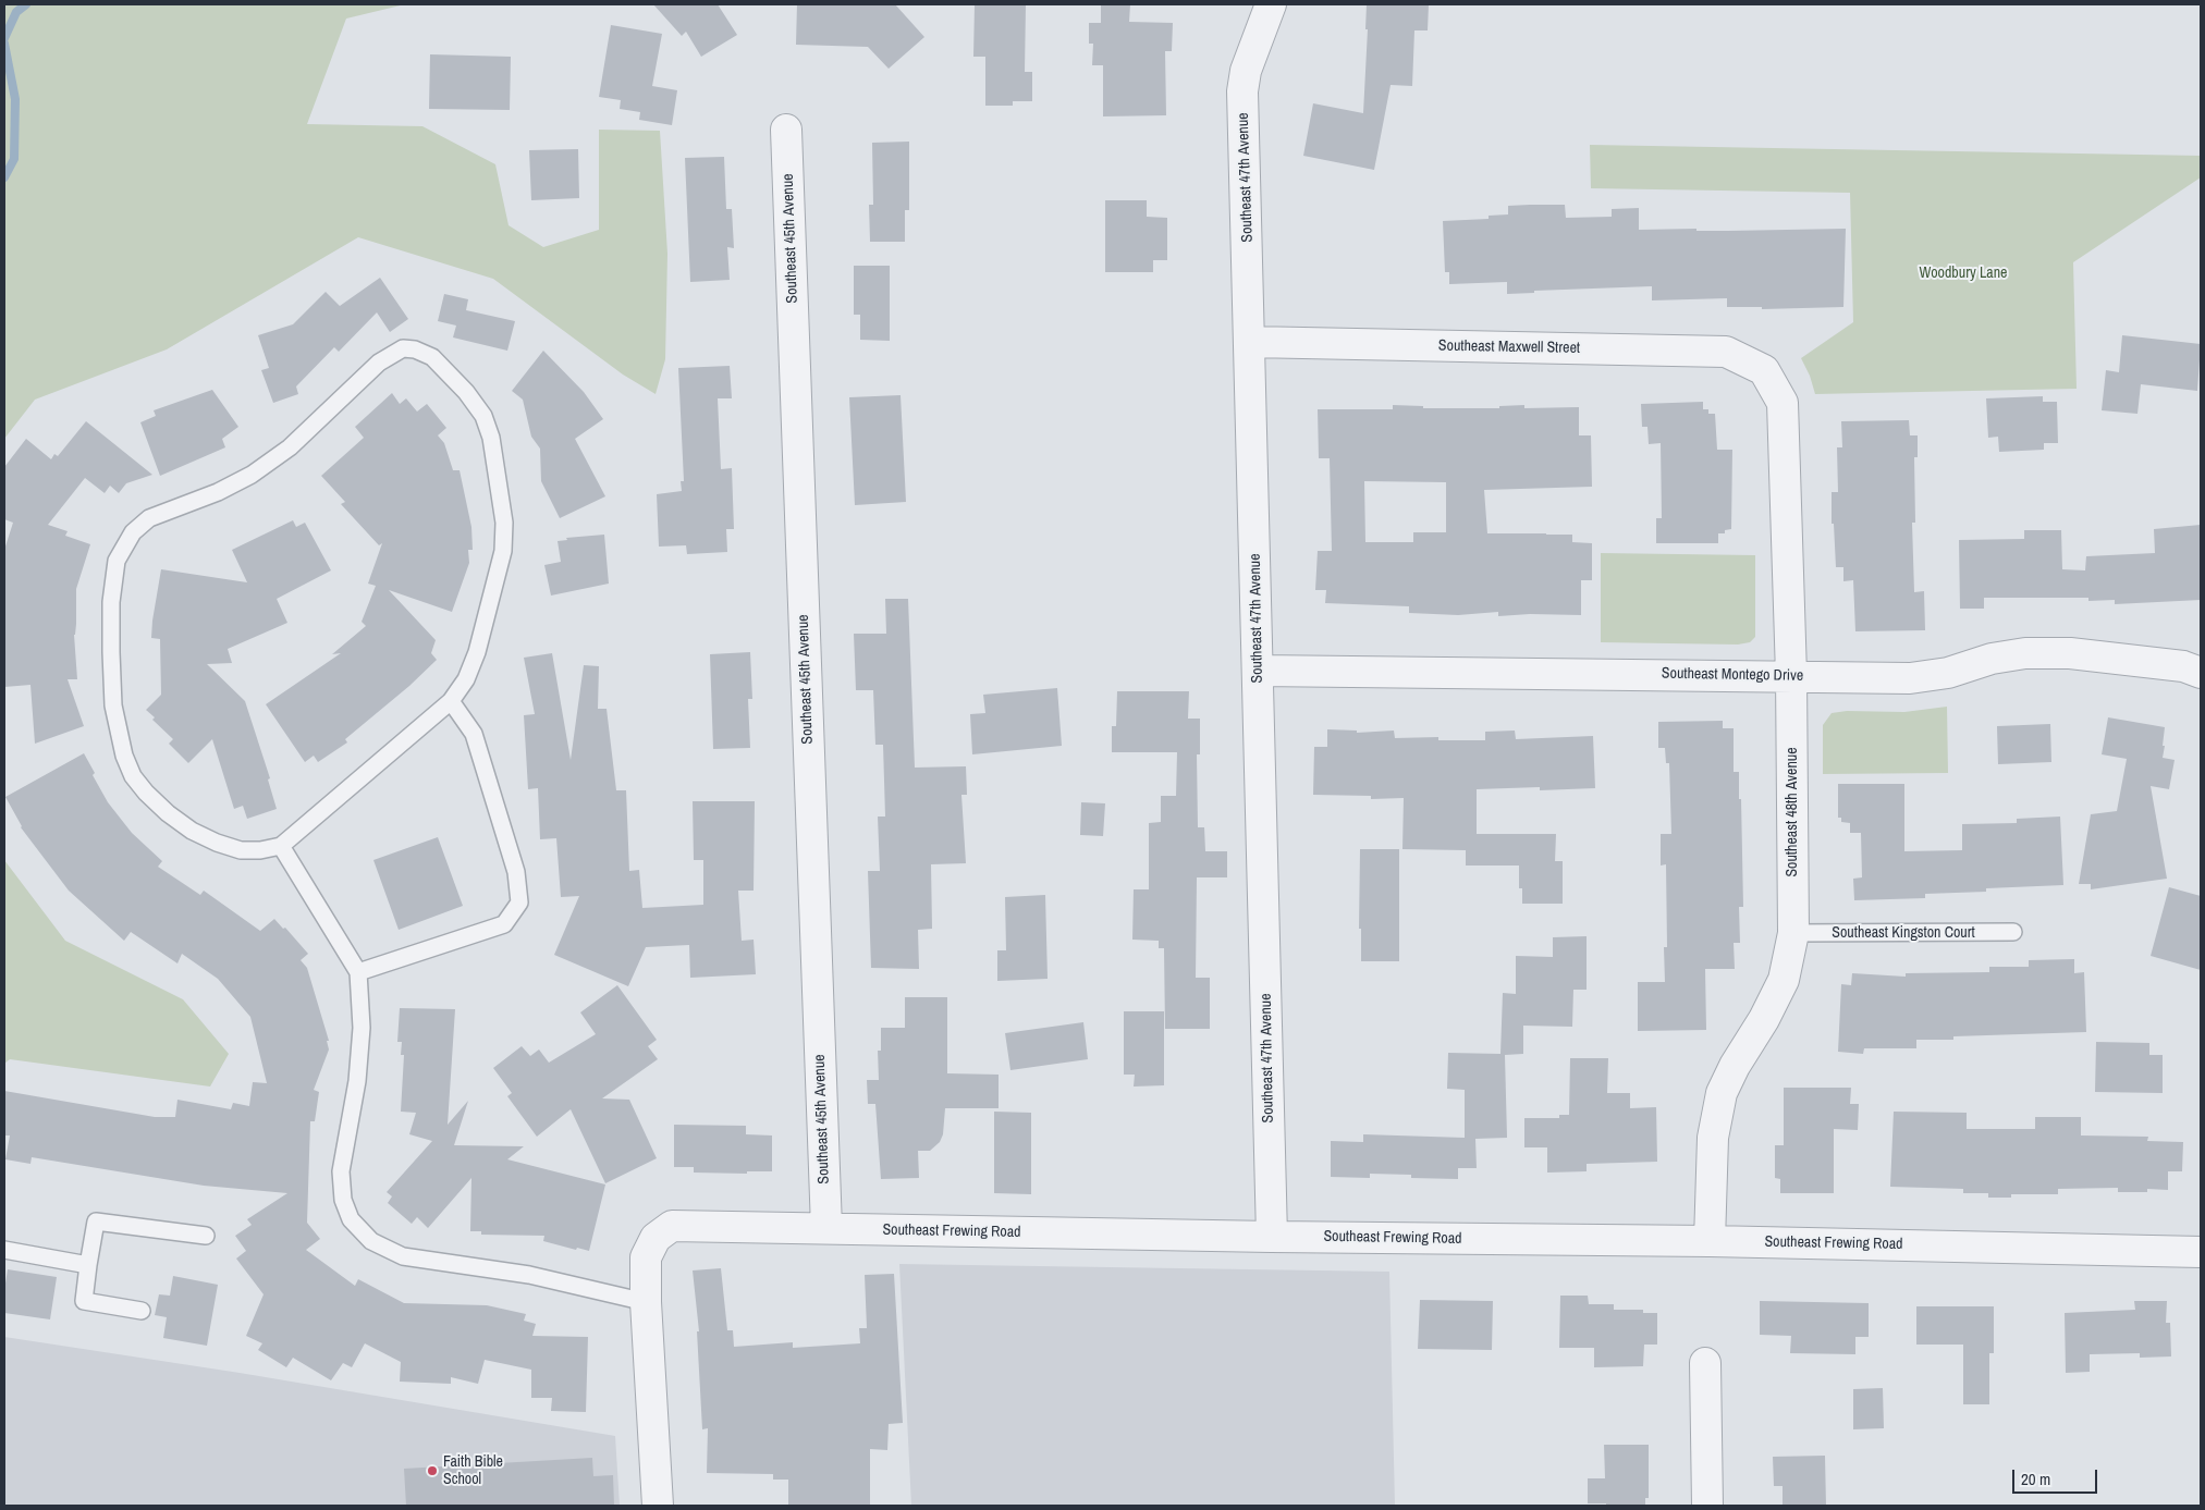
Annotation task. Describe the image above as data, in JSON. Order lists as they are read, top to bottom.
{
  "streets": {
    "street": [
      "Southeast 47th Avenue",
      "Southeast 45th Avenue",
      "Southeast Maxwell Street",
      "Southeast Montego Drive",
      "Southeast 48th Avenue",
      "Southeast Frewing Road"
    ],
    "lane": ["Southeast Kingston Court"]
  },
  "crossings": [
    ["Southeast 47th Avenue", "Southeast Maxwell Street"],
    ["Southeast 47th Avenue", "Southeast Montego Drive"],
    ["Southeast 47th Avenue", "Southeast Frewing Road"],
    ["Southeast 45th Avenue", "Southeast Frewing Road"],
    ["Southeast Maxwell Street", "Southeast 48th Avenue"],
    ["Southeast Montego Drive", "Southeast 48th Avenue"],
    ["Southeast 48th Avenue", "Southeast Kingston Court"],
    ["Southeast 48th Avenue", "Southeast Frewing Road"]
  ],
  "parks": ["Woodbury Lane"],
  "places": ["Faith Bible School"],
  "scale_bar": "20 m"
}
